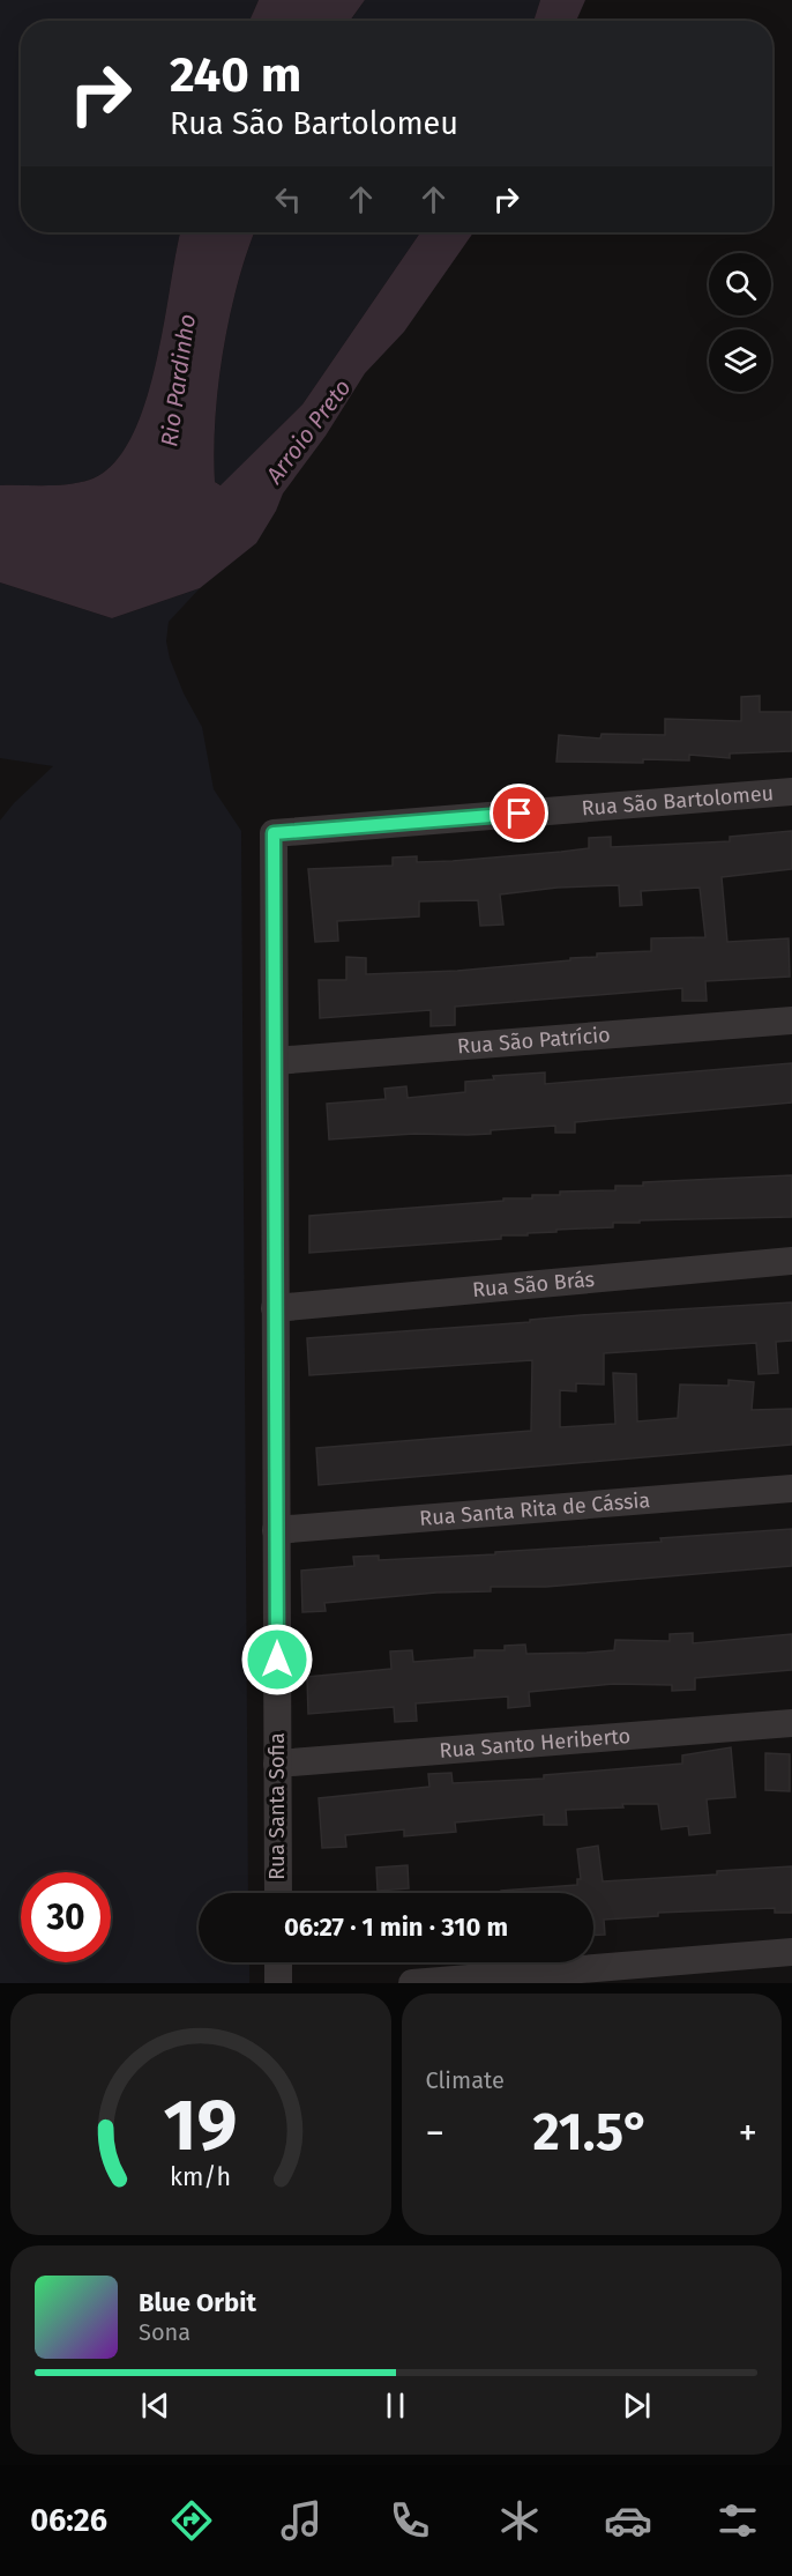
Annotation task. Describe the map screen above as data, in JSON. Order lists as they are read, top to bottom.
{
  "streets": {
    "street": [
      "Rua São Bartolomeu",
      "Rua São Patrício",
      "Rua São Brás",
      "Rua Santa Rita de Cássia",
      "Rua Santo Heriberto",
      "Rua Santa Sofia"
    ]
  },
  "crossings": [
    ["Rua São Bartolomeu", "Rua Santa Sofia"],
    ["Rua São Patrício", "Rua Santa Sofia"],
    ["Rua São Brás", "Rua Santa Sofia"],
    ["Rua Santa Rita de Cássia", "Rua Santa Sofia"],
    ["Rua Santo Heriberto", "Rua Santa Sofia"]
  ],
  "water": ["Rio Pardinho", "Arroio Preto"],
  "page": {
    "turn": ["240 m", "Rua São Bartolomeu"],
    "limit": "30",
    "trip": "06:27 · 1 min · 310 m",
    "tile": "Climate",
    "heat": ["−", "21.5°", "+"],
    "song": ["Blue Orbit", "Sona"],
    "tabs": "06:26",
    "gauge": ["19", "km/h"]
  }
}
